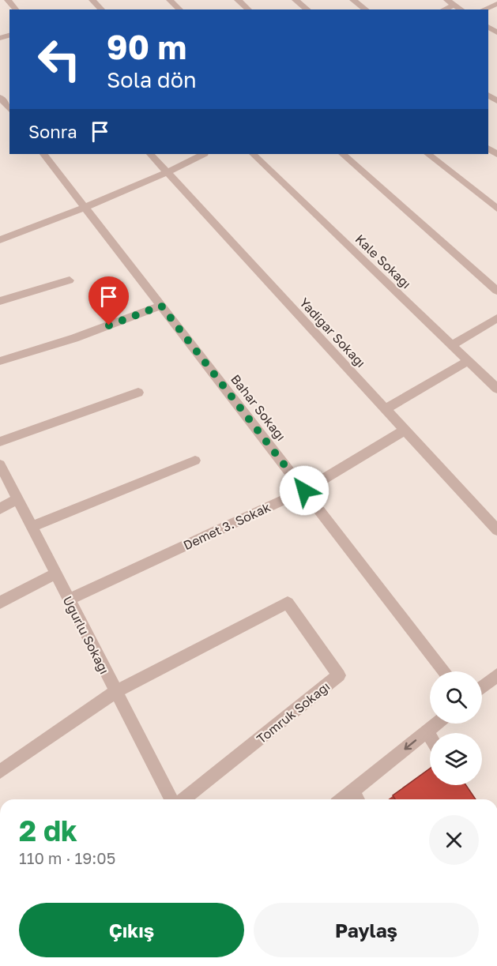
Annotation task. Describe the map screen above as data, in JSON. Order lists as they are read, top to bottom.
{
  "streets": {
    "street": [
      "Kale Sokağı",
      "Yadigar Sokağı",
      "Bahar Sokağı",
      "Demet 3. Sokak",
      "Uğurlu Sokağı",
      "Tomruk Sokağı"
    ]
  },
  "crossings": [
    ["Yadigar Sokağı", "Demet 3. Sokak"],
    ["Bahar Sokağı", "Demet 3. Sokak"],
    ["Demet 3. Sokak", "Uğurlu Sokağı"],
    ["Uğurlu Sokağı", "Tomruk Sokağı"]
  ],
  "page": {
    "turn": ["90 m", "Sola dön"],
    "then": "Sonra",
    "heading": ["2 dk", "110 m · 19:05"],
    "buttons": ["Çıkış", "Paylaş"]
  }
}
